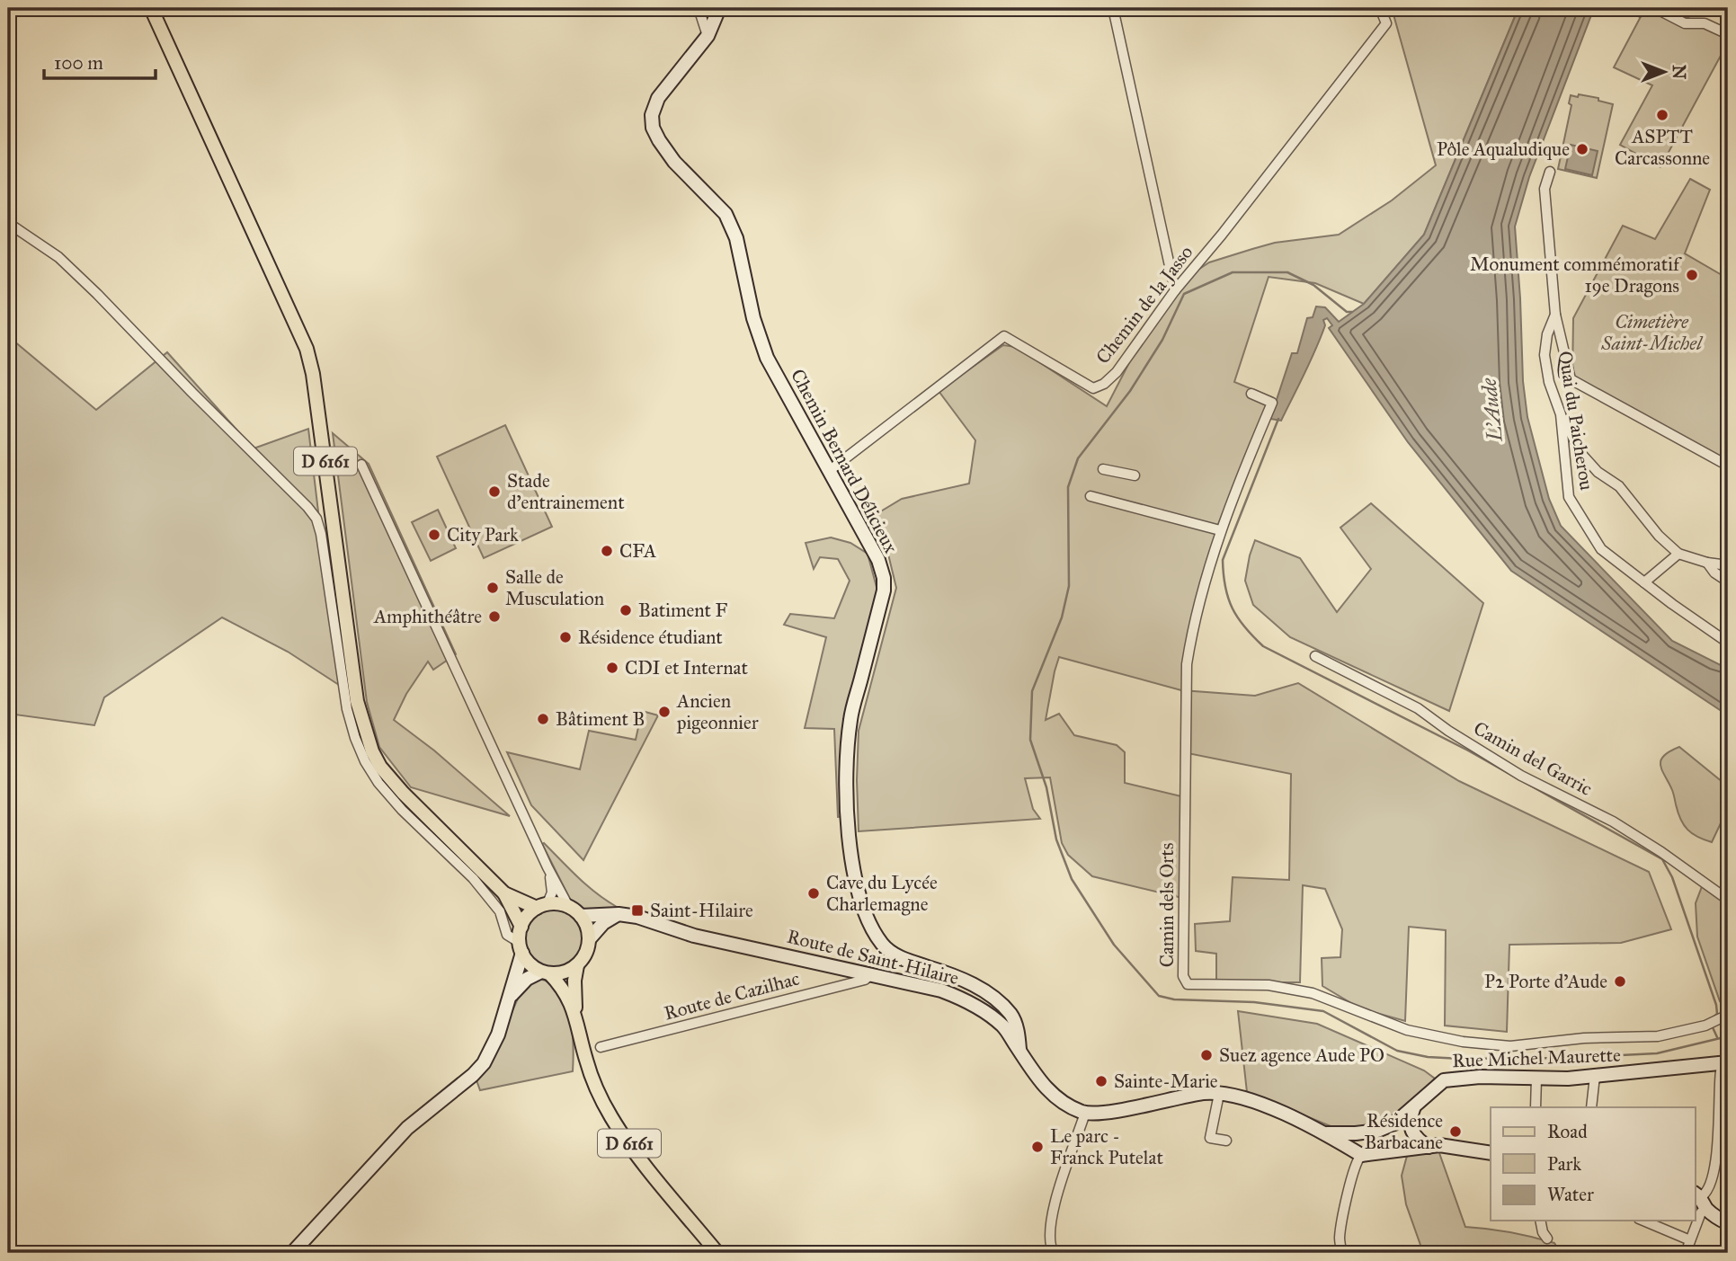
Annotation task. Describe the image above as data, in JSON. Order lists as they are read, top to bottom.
{
  "streets": {
    "main road": ["D 6161"],
    "street": [
      "Chemin de la Jasso",
      "Quai du Paicherou",
      "Chemin Bernard Délicieux",
      "Camin del Garric",
      "Camin dels Orts",
      "Route de Saint-Hilaire",
      "Route de Cazilhac",
      "Rue Michel Maurette"
    ]
  },
  "crossings": [
    ["Chemin de la Jasso", "Chemin Bernard Délicieux"],
    ["D 6161", "Route de Saint-Hilaire"],
    ["Chemin Bernard Délicieux", "Route de Saint-Hilaire"],
    ["Route de Saint-Hilaire", "Route de Cazilhac"]
  ],
  "water": ["L'Aude"],
  "parks": ["Cimetière Saint-Michel"],
  "places": {
    "other": [
      "ASPTT Carcassonne",
      "Pôle Aqualudique",
      "Monument commémoratif 19e Dragons",
      "Stade d'entrainement",
      "City Park",
      "CFA",
      "Salle de Musculation",
      "Batiment F",
      "Amphithéâtre",
      "Résidence étudiant",
      "CDI et Internat",
      "Ancien pigeonnier",
      "Bâtiment B",
      "Cave du Lycée Charlemagne",
      "P2 Porte d'Aude",
      "Suez agence Aude PO",
      "Sainte-Marie",
      "Résidence Barbacane",
      "Le parc - Franck Putelat"
    ],
    "transit": ["Saint-Hilaire"]
  },
  "legend": ["Road", "Park", "Water"],
  "scale_bar": "100 m",
  "north": "right"
}
